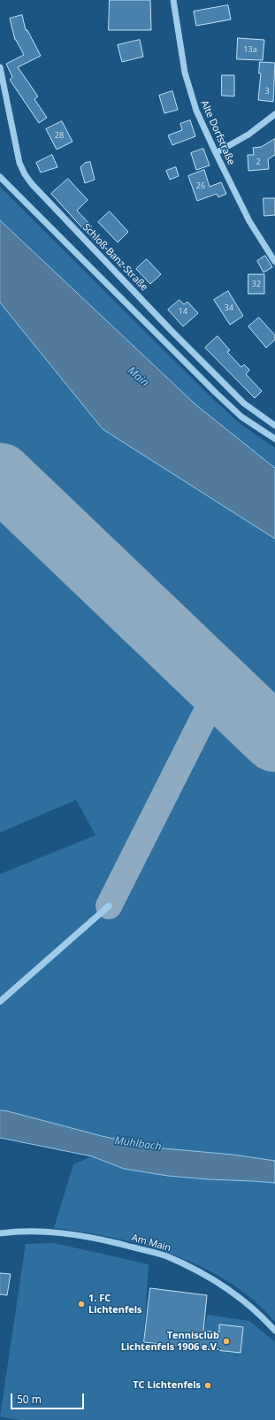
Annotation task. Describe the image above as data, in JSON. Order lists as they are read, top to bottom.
{
  "streets": {
    "street": ["Alte Dorfstraße", "Schloß-Banz-Straße", "Am Main"]
  },
  "water": ["Main", "Mühlbach"],
  "places": ["1. FC Lichtenfels", "Tennisclub Lichtenfels 1906 e.V.", "TC Lichtenfels"],
  "house_numbers": [
    "13a",
    "3",
    "28",
    "2",
    "26",
    "32",
    "34",
    "14"
  ],
  "scale_bar": "50 m"
}
